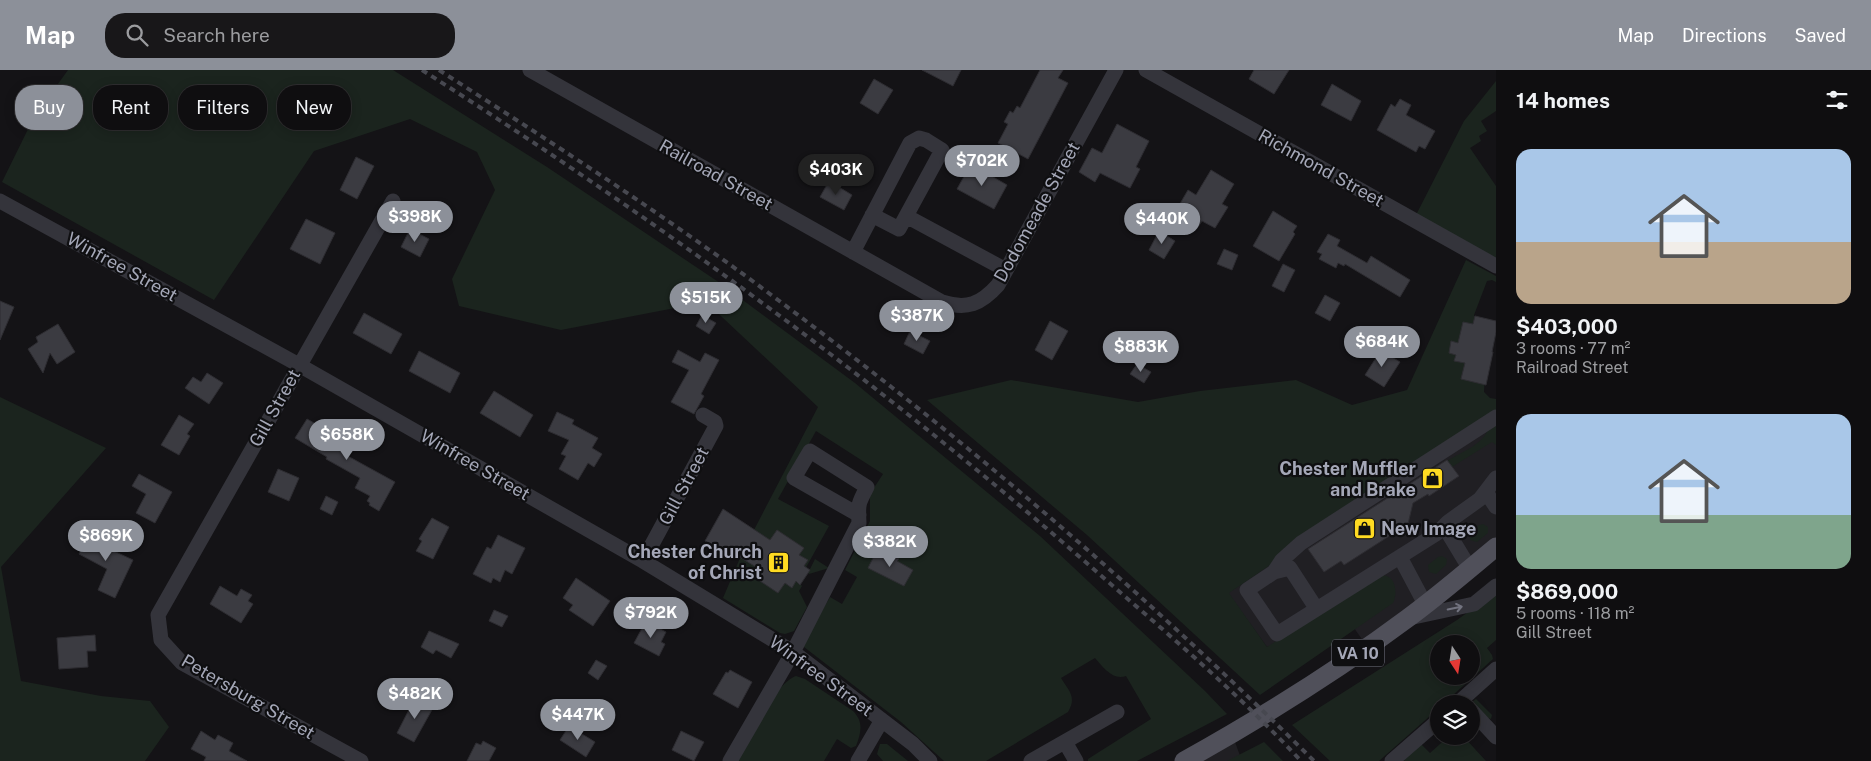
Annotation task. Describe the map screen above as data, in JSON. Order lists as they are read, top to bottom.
{
  "streets": {
    "main road": ["VA 10"],
    "street": [
      "Richmond Street",
      "Railroad Street",
      "Dodomeade Street",
      "Winfree Street",
      "Gill Street",
      "Petersburg Street"
    ]
  },
  "crossings": [
    ["Railroad Street", "Dodomeade Street"],
    ["Winfree Street", "Gill Street"],
    ["Gill Street", "Petersburg Street"]
  ],
  "places": {
    "shop": ["Chester Muffler and Brake", "New Image"],
    "building": ["Chester Church of Christ"]
  },
  "north": "bottom",
  "page": {
    "header": "Map",
    "search": "Search here",
    "nav": ["Map", "Directions", "Saved"],
    "heading": "14 homes",
    "chip": [
      "Buy",
      "Rent",
      "Filters",
      "New"
    ],
    "list": [
      {
        "name": "$403,000",
        "note": "3 rooms · 77 m² · Railroad Street"
      },
      {
        "name": "$869,000",
        "note": "5 rooms · 118 m² · Gill Street"
      }
    ],
    "price": [
      "$702K",
      "$403K",
      "$398K",
      "$440K",
      "$515K",
      "$387K",
      "$684K",
      "$883K",
      "$658K",
      "$869K",
      "$382K",
      "$792K",
      "$482K",
      "$447K"
    ]
  }
}
